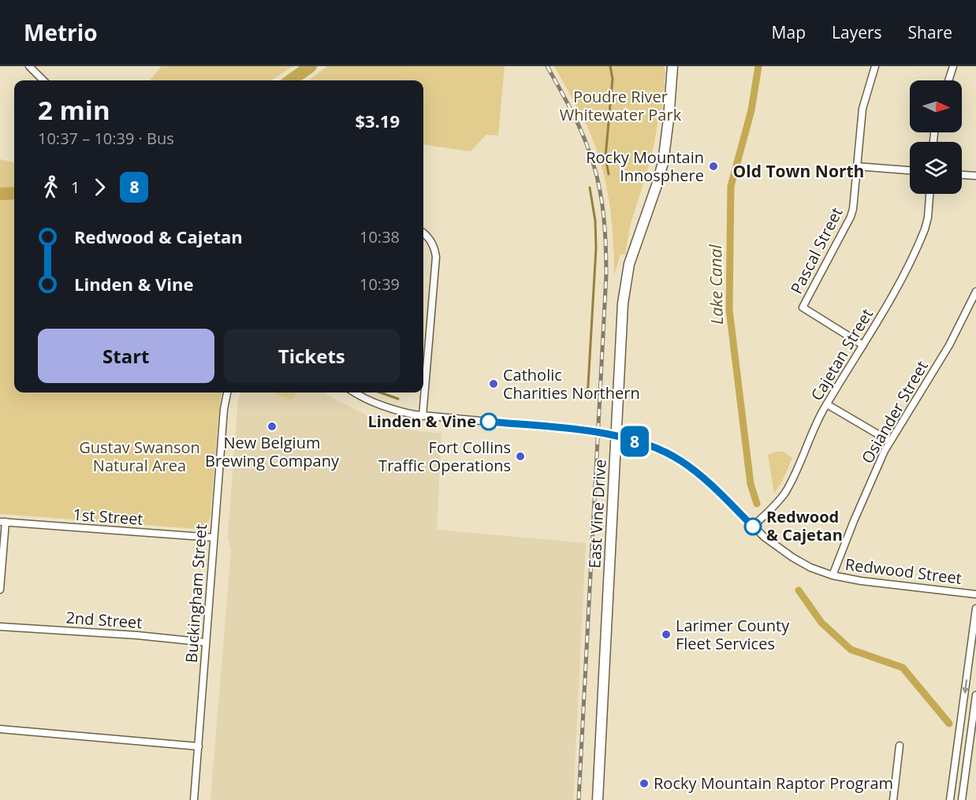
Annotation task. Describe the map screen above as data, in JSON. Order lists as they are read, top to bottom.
{
  "streets": {
    "main road": ["East Vine Drive"],
    "street": [
      "Pascal Street",
      "Cajetan Street",
      "Osiander Street",
      "1st Street",
      "Redwood Street",
      "Buckingham Street",
      "2nd Street"
    ]
  },
  "crossings": [
    ["Pascal Street", "Cajetan Street"],
    ["Cajetan Street", "Redwood Street"],
    ["Osiander Street", "Redwood Street"],
    ["East Vine Drive", "Redwood Street"],
    ["1st Street", "Buckingham Street"],
    ["Buckingham Street", "2nd Street"]
  ],
  "districts": ["Old Town North"],
  "water": ["Lake Canal"],
  "parks": ["Poudre River Whitewater Park", "Gustav Swanson Natural Area"],
  "places": [
    "Rocky Mountain Innosphere",
    "Catholic Charities Northern",
    "Linden & Vine",
    "New Belgium Brewing Company",
    "Fort Collins Traffic Operations",
    "Redwood & Cajetan",
    "Larimer County Fleet Services",
    "Rocky Mountain Raptor Program"
  ],
  "lines": ["bus line 8"],
  "north": "right",
  "page": {
    "header": "Metrio",
    "nav": ["Map", "Layers", "Share"],
    "on_map": "8",
    "heading": ["2 min", "10:37 – 10:39 · Bus", "$3.19"],
    "legs": ["1", "8"],
    "list": [
      {
        "name": "Redwood & Cajetan",
        "value": "10:38"
      },
      {
        "name": "Linden & Vine",
        "value": "10:39"
      }
    ],
    "buttons": ["Start", "Tickets"]
  }
}
